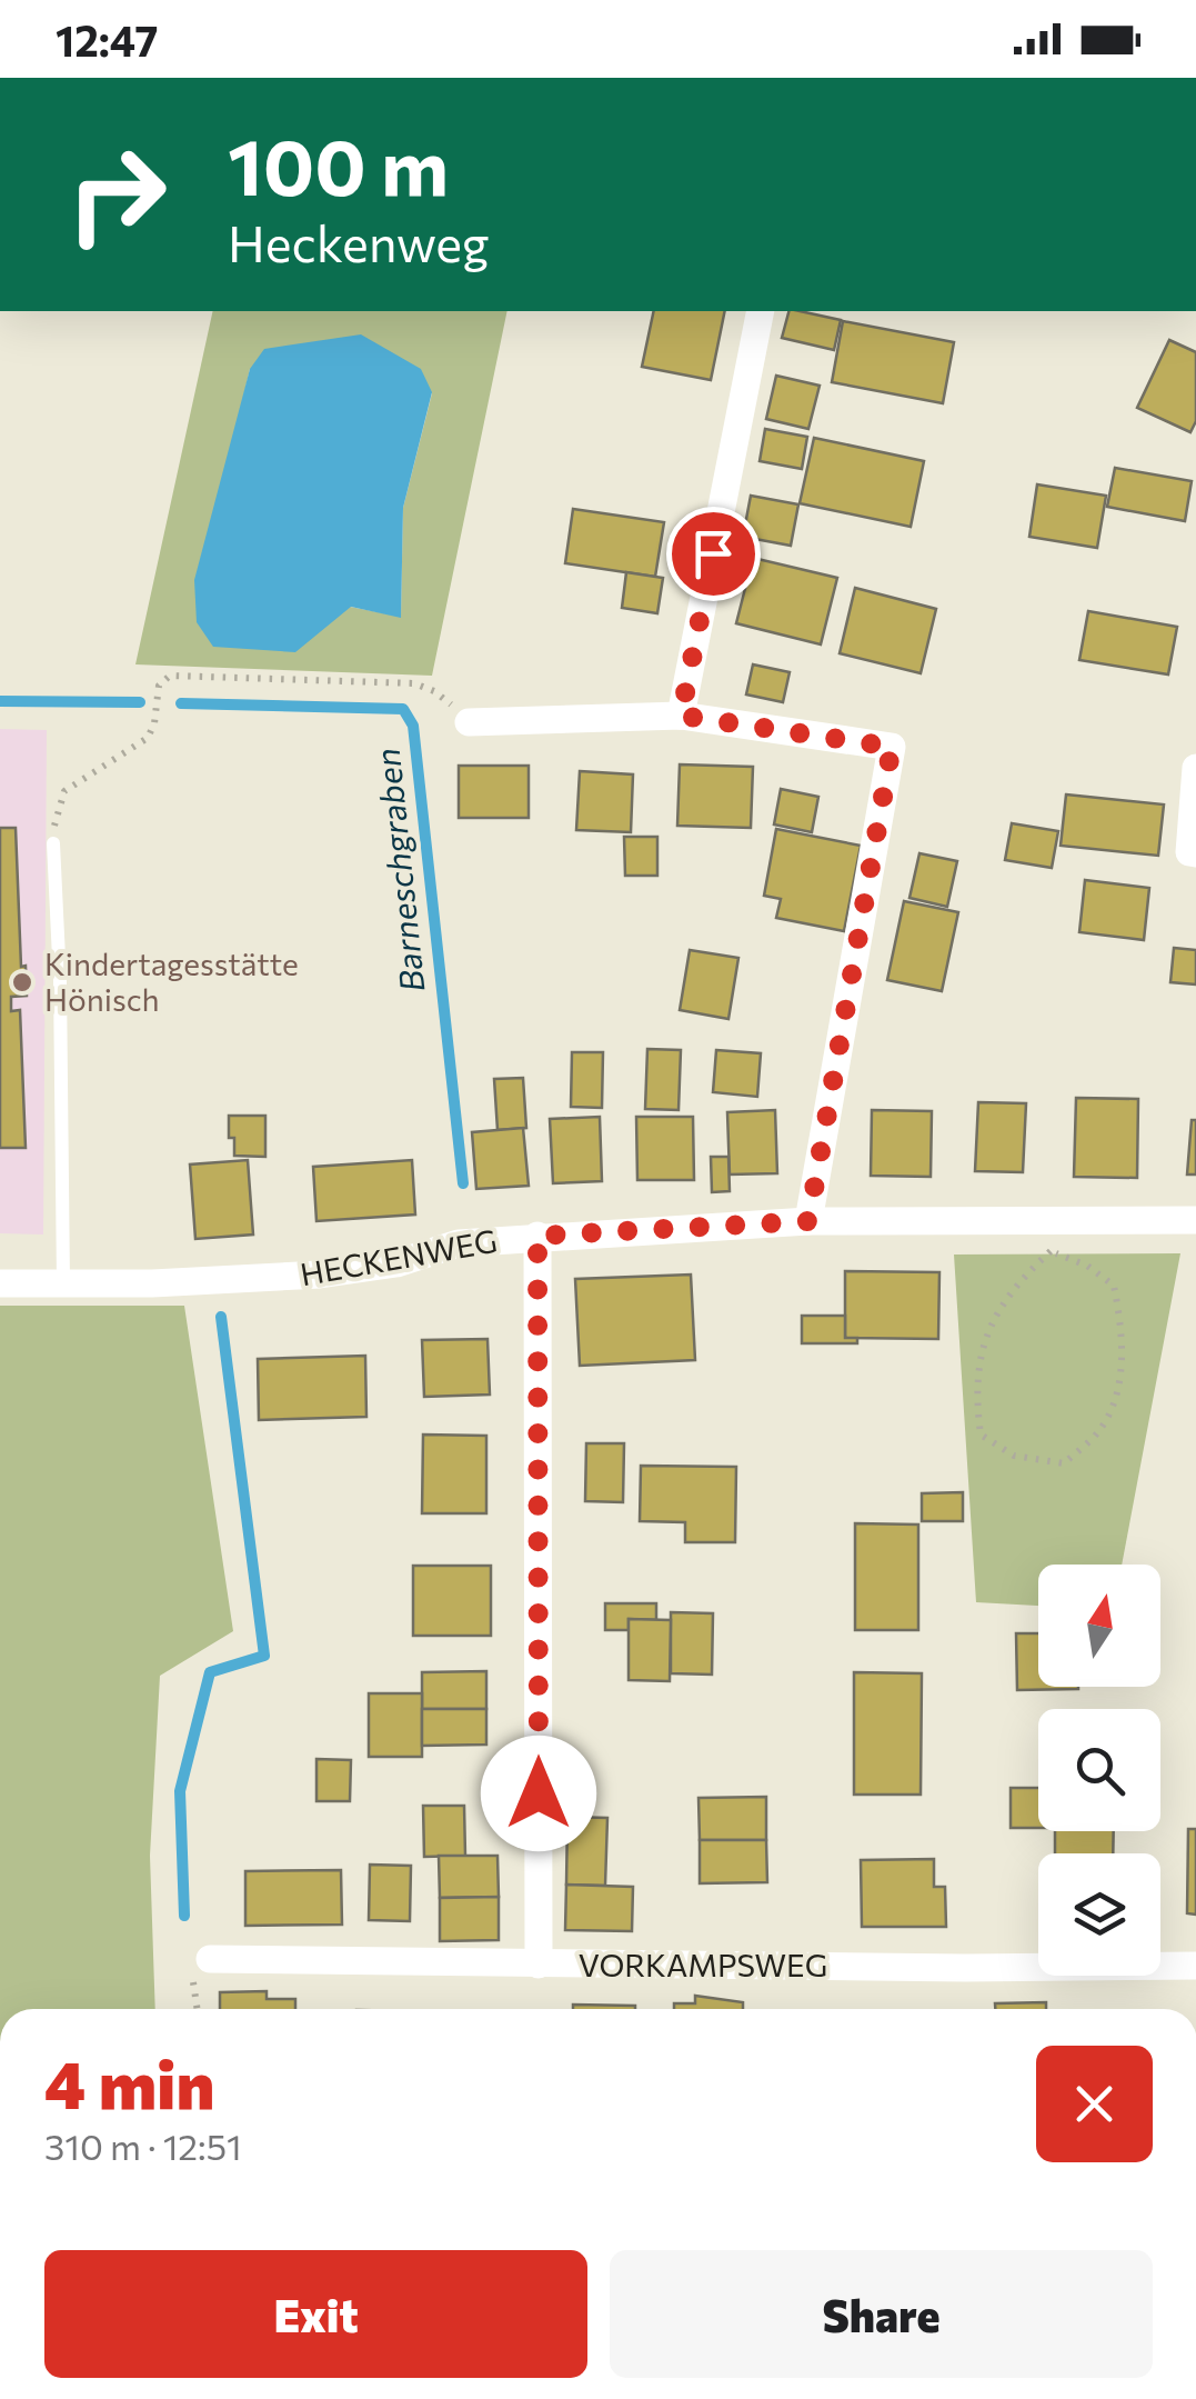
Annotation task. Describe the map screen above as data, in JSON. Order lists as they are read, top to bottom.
{
  "streets": {
    "street": ["HECKENWEG", "VORKAMPSWEG"]
  },
  "water": ["Barneschgraben"],
  "places": ["Kindertagesstätte Hönisch"],
  "north": "top",
  "page": {
    "status": "12:47",
    "turn": ["100 m", "Heckenweg"],
    "heading": ["4 min", "310 m · 12:51"],
    "buttons": ["Exit", "Share"]
  }
}
